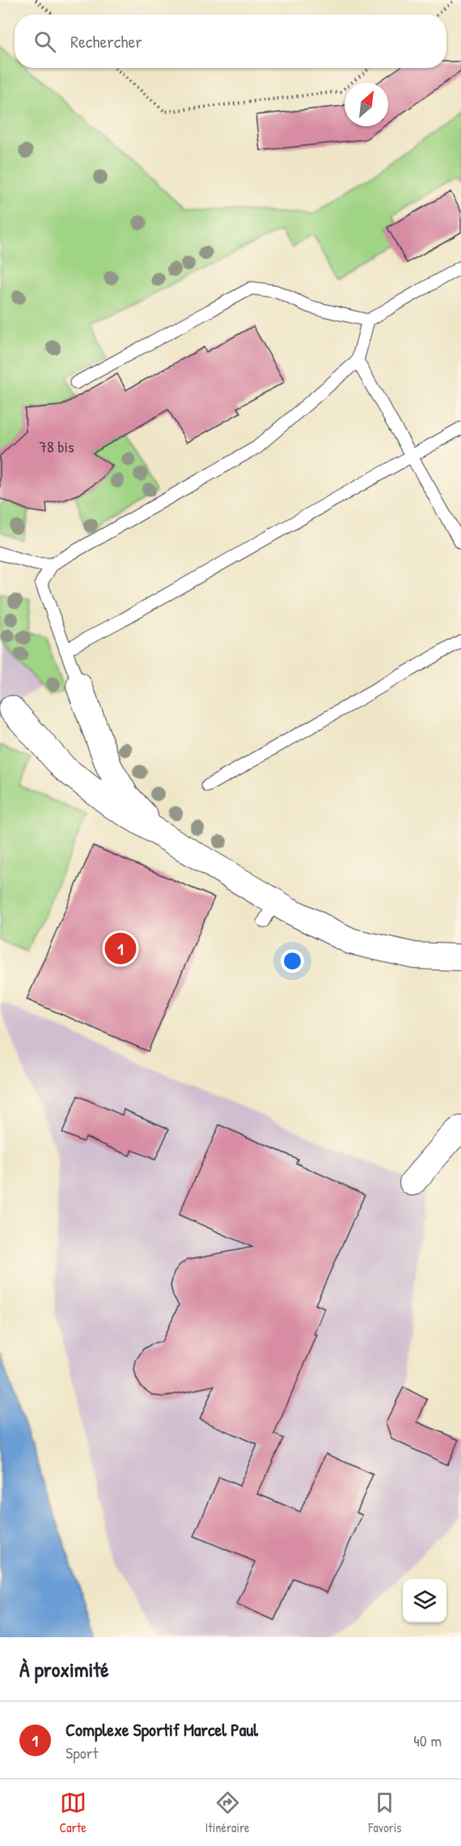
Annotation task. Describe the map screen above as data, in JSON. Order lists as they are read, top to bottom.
{
  "house_numbers": ["78 bis"],
  "north": "top right",
  "page": {
    "search": "Rechercher",
    "pins": "1",
    "heading": "À proximité",
    "list": [
      {
        "mark": "1",
        "name": "Complexe Sportif Marcel Paul",
        "note": "Sport",
        "value": "40 m"
      }
    ],
    "nav": ["Carte", "Itinéraire", "Favoris"]
  }
}
